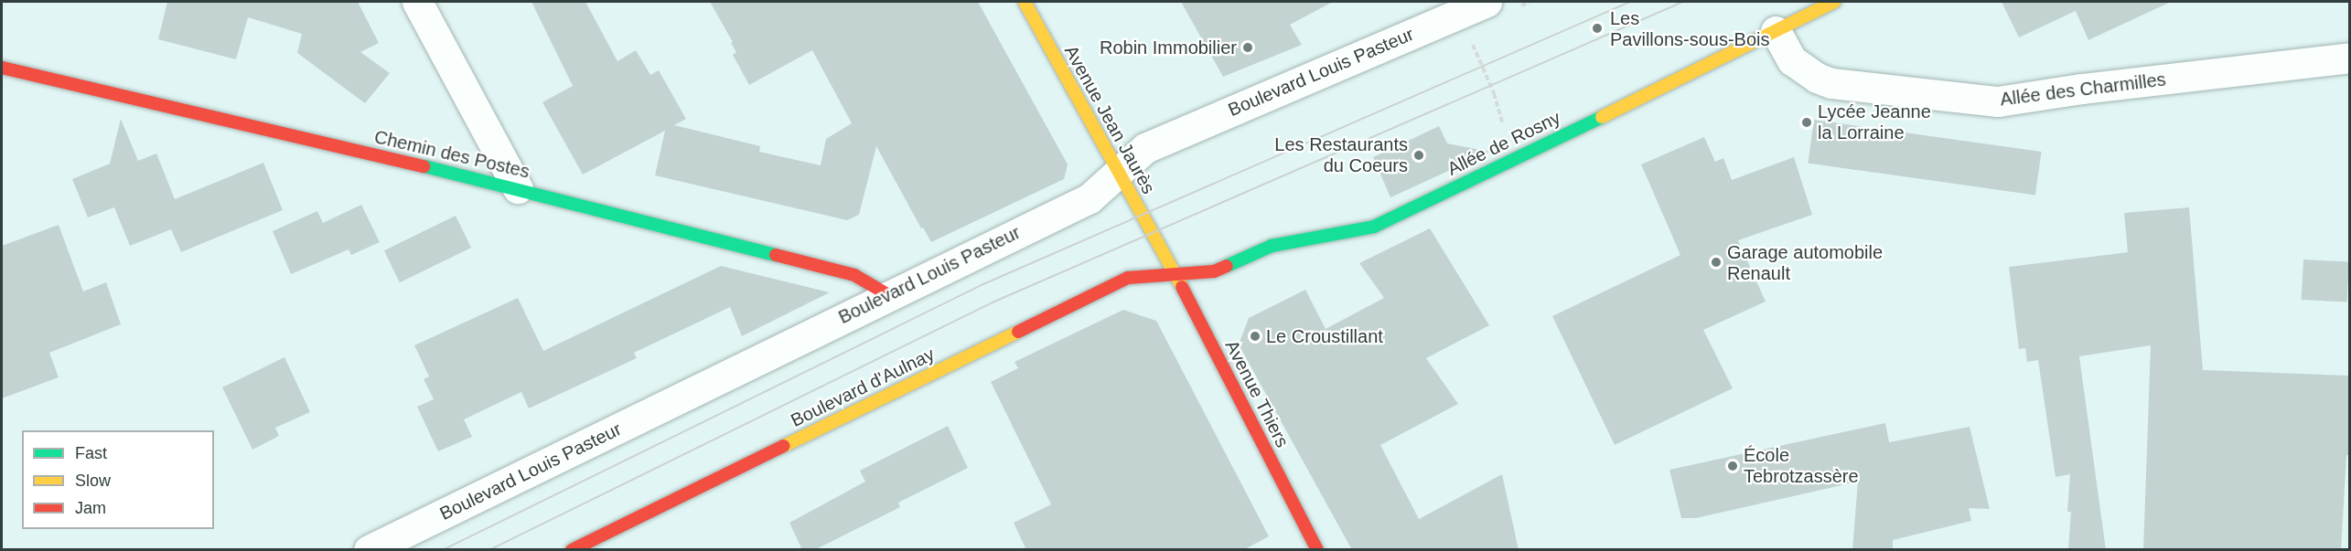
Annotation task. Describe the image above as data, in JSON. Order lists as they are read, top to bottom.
{
  "streets": {
    "street": [
      "Boulevard Louis Pasteur",
      "Allée des Charmilles",
      "Avenue Jean Jaurès",
      "Allée de Rosny",
      "Chemin des Postes",
      "Boulevard d'Aulnay",
      "Avenue Thiers"
    ]
  },
  "crossings": [
    ["Boulevard Louis Pasteur", "Avenue Jean Jaurès"],
    ["Boulevard Louis Pasteur", "Chemin des Postes"],
    ["Allée des Charmilles", "Allée de Rosny"],
    ["Avenue Jean Jaurès", "Avenue Thiers"],
    ["Allée de Rosny", "Boulevard d'Aulnay"],
    ["Allée de Rosny", "Avenue Thiers"],
    ["Boulevard d'Aulnay", "Avenue Thiers"]
  ],
  "places": [
    "Les Pavillons-sous-Bois",
    "Robin Immobilier",
    "Lycée Jeanne la Lorraine",
    "Les Restaurants du Coeurs",
    "Garage automobile Renault",
    "Le Croustillant",
    "École Tebrotzassère"
  ],
  "legend": ["Fast", "Slow", "Jam"]
}
